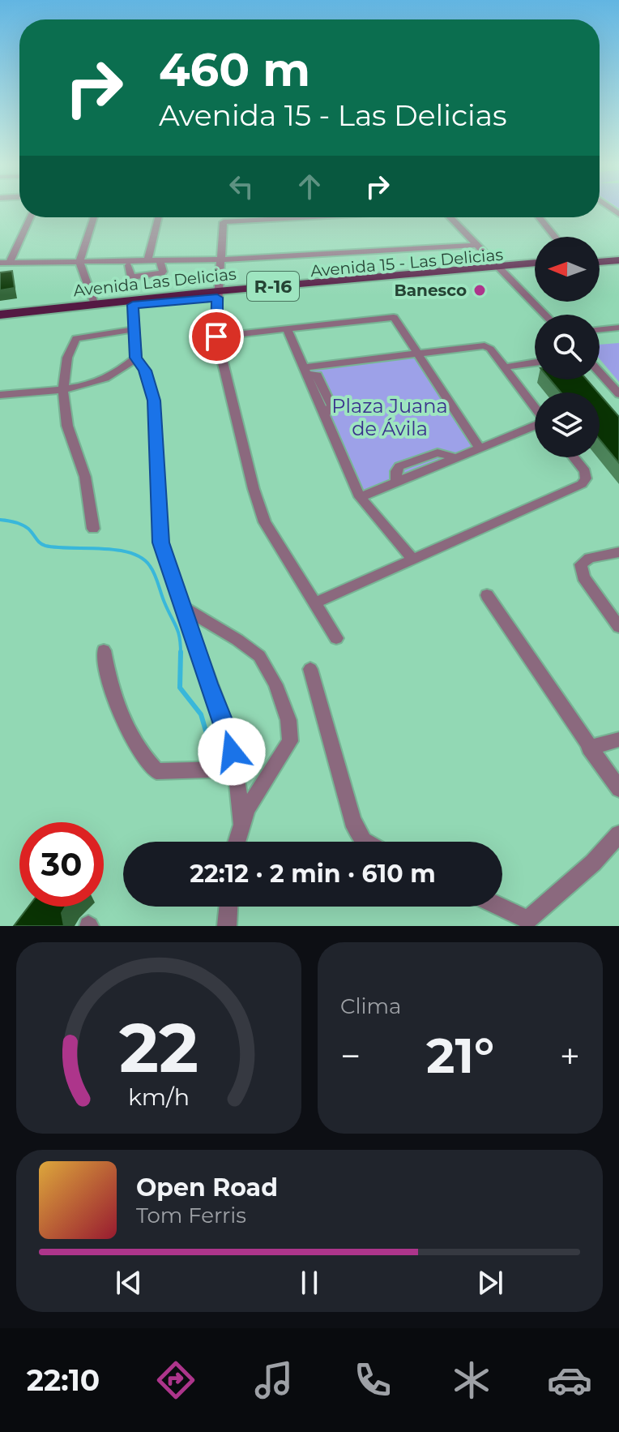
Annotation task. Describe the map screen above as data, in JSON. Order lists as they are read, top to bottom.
{
  "streets": {
    "main road": ["Avenida 15 - Las Delicias", "Avenida Las Delicias", "R-16"]
  },
  "crossings": [
    ["Avenida 15 - Las Delicias", "Avenida Las Delicias"]
  ],
  "parks": ["Plaza Juana de Ávila"],
  "places": ["Banesco"],
  "north": "left",
  "page": {
    "turn": ["460 m", "Avenida 15 - Las Delicias"],
    "limit": "30",
    "trip": "22:12 · 2 min · 610 m",
    "tile": "Clima",
    "heat": ["−", "21°", "+"],
    "song": ["Open Road", "Tom Ferris"],
    "tabs": "22:10",
    "gauge": ["22", "km/h"]
  }
}
